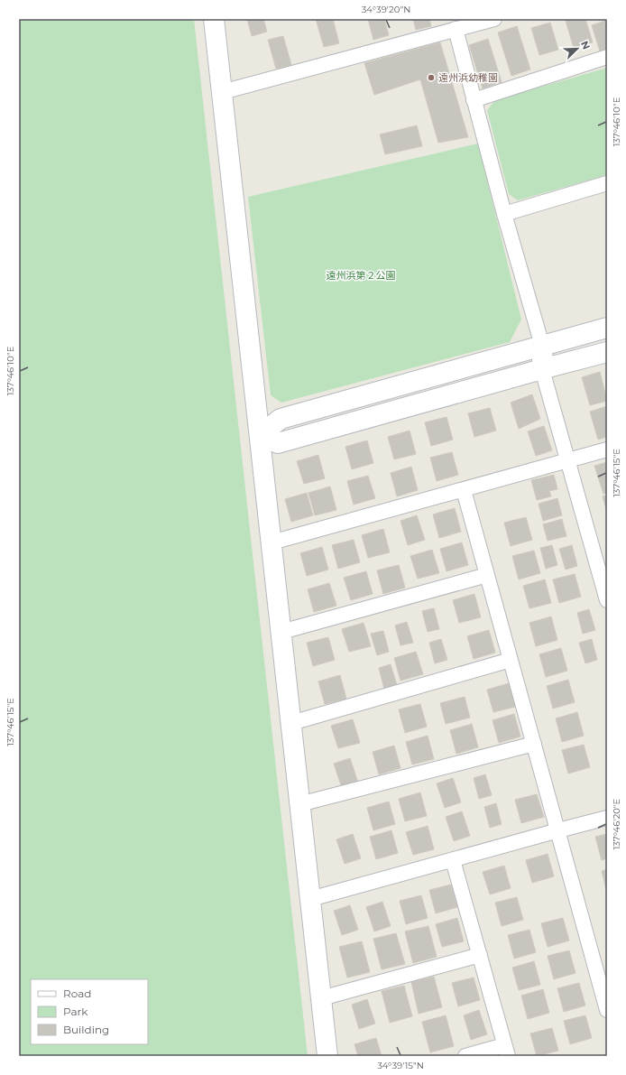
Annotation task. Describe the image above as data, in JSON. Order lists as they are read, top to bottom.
{
  "parks": ["遠州浜第２公園"],
  "places": ["遠州浜幼稚園"],
  "legend": ["Road", "Park", "Building"],
  "north": "top right",
  "coordinates": [
    "34°39'20\"N",
    "137°46'10\"E",
    "137°46'15\"E",
    "137°46'20\"E",
    "34°39'15\"N"
  ]
}
